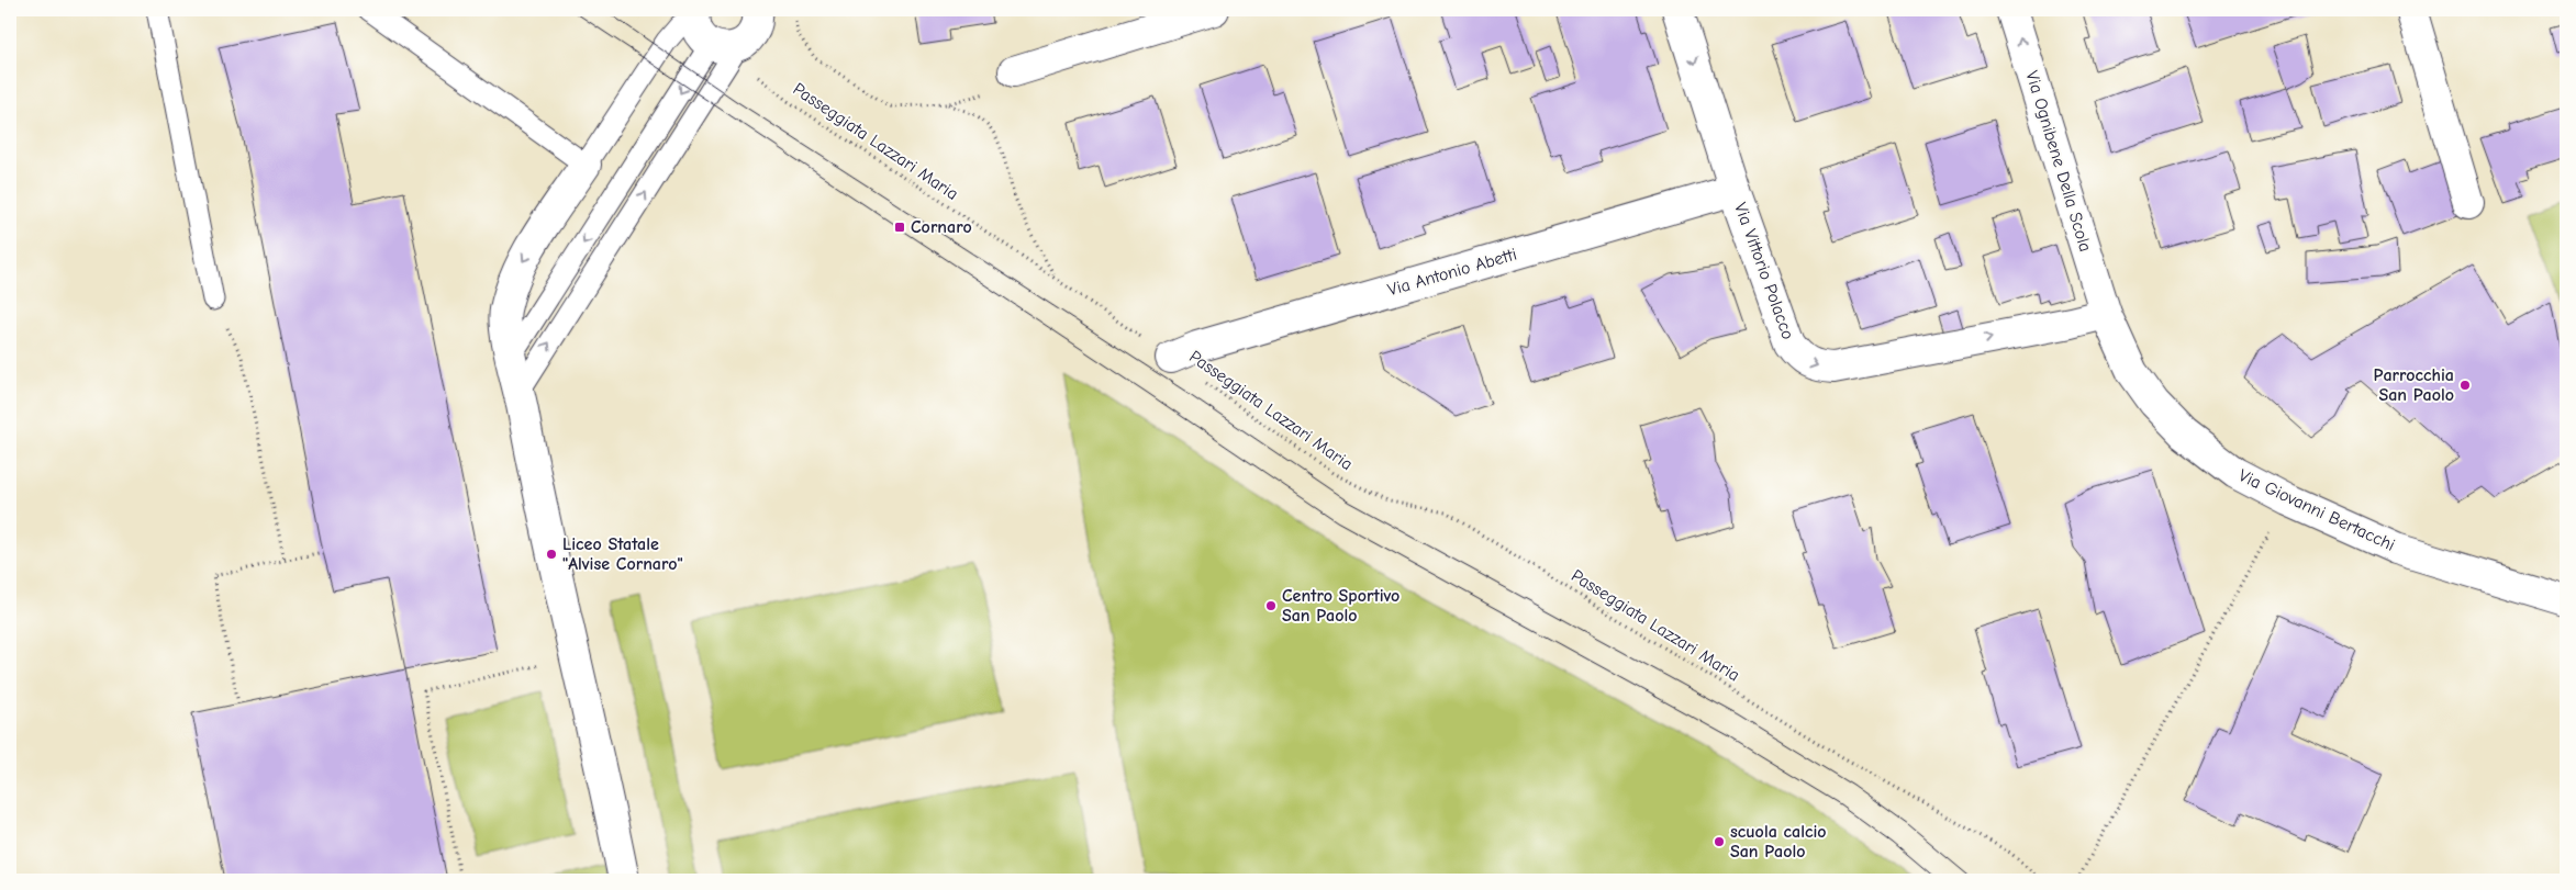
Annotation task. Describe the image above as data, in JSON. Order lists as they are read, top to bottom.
{
  "streets": {
    "street": [
      "Via Ognibene Della Scola",
      "Via Vittorio Polacco",
      "Via Antonio Abetti",
      "Via Giovanni Bertacchi"
    ],
    "path": ["Passeggiata Lazzari Maria"]
  },
  "crossings": [
    ["Passeggiata Lazzari Maria", "Via Antonio Abetti"],
    ["Via Ognibene Della Scola", "Via Vittorio Polacco"],
    ["Via Ognibene Della Scola", "Via Giovanni Bertacchi"],
    ["Via Vittorio Polacco", "Via Antonio Abetti"],
    ["Via Vittorio Polacco", "Via Giovanni Bertacchi"]
  ],
  "one_way": ["Via Ognibene Della Scola"],
  "places": {
    "transit": ["Cornaro"],
    "other": [
      "Parrocchia San Paolo",
      "Liceo Statale \"Alvise Cornaro\"",
      "Centro Sportivo San Paolo",
      "scuola calcio San Paolo"
    ]
  }
}
